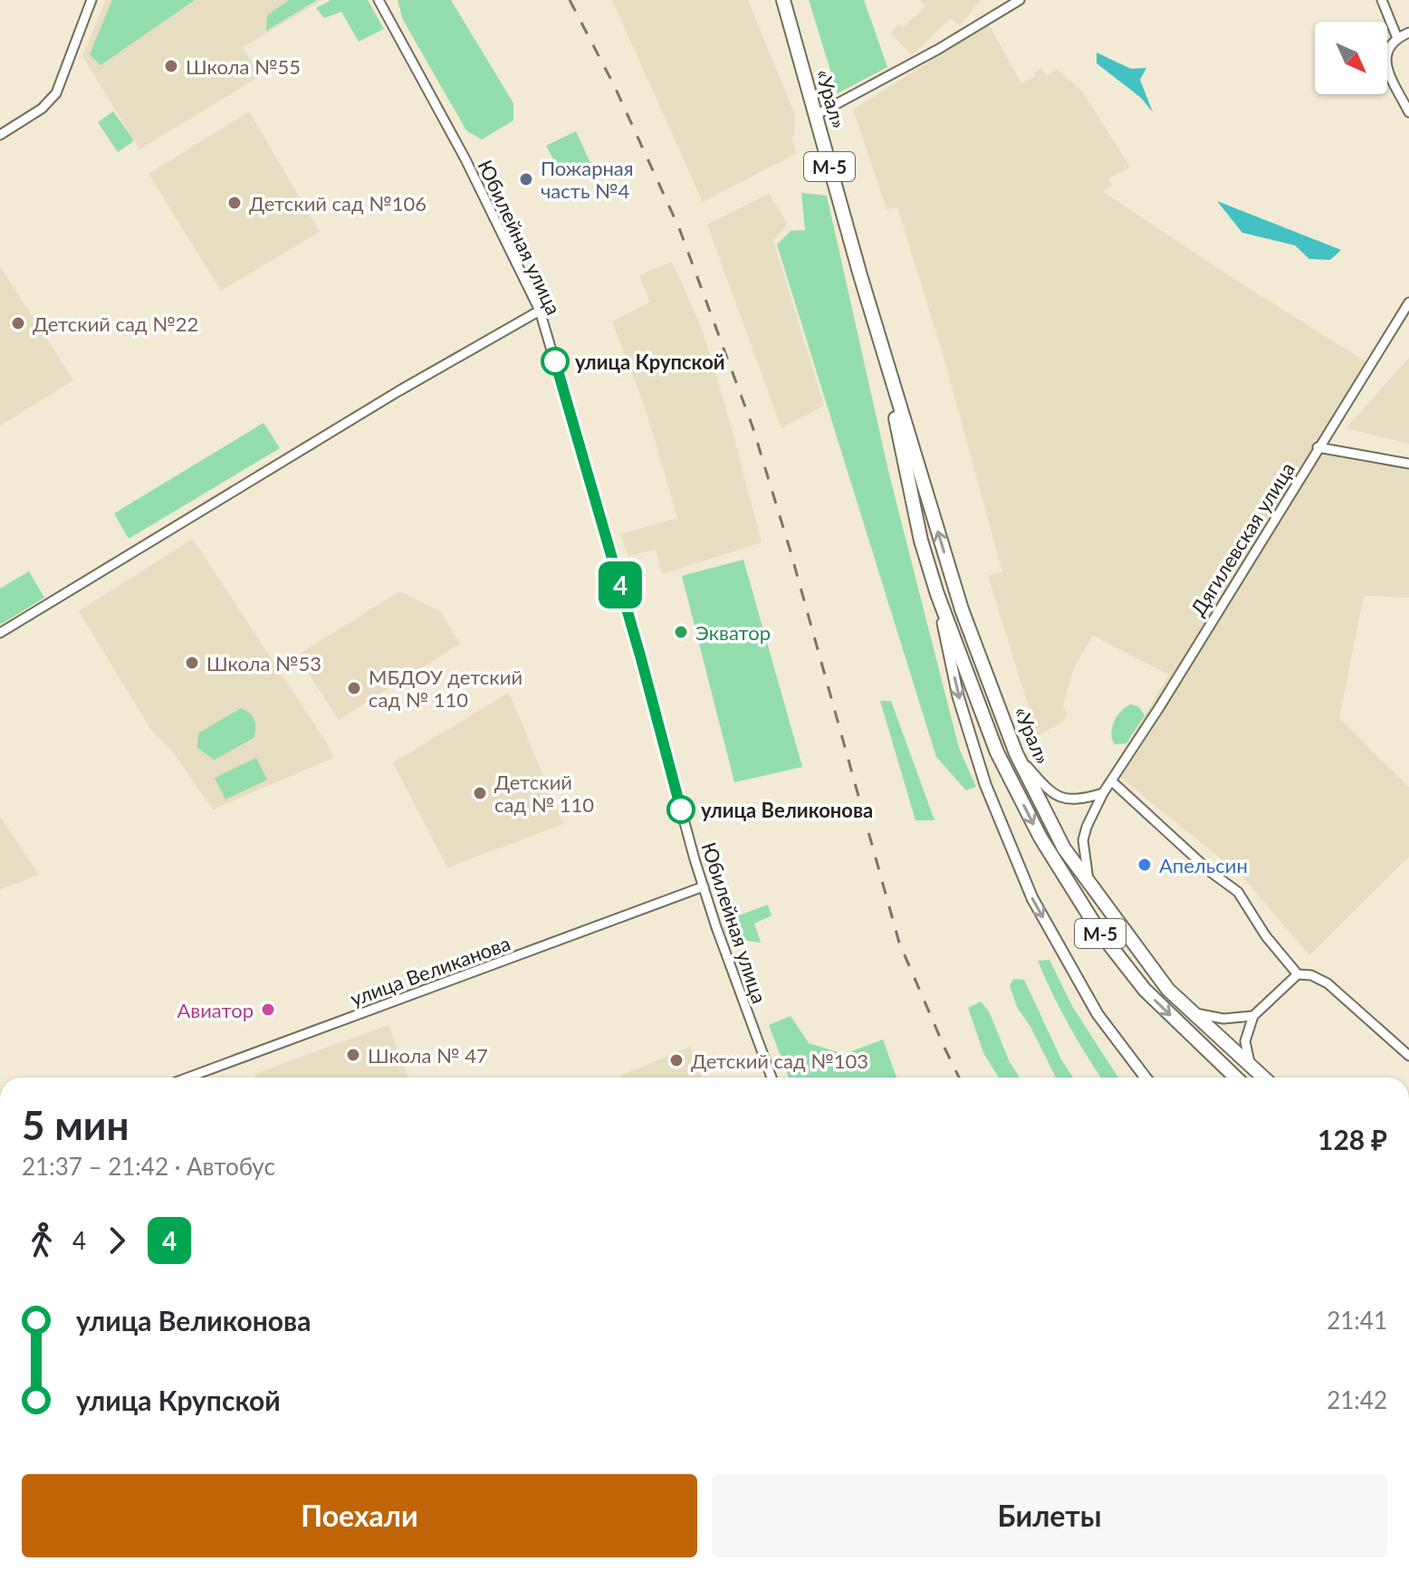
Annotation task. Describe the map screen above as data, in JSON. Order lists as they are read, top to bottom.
{
  "streets": {
    "highway": ["«Урал»", "М-5"],
    "street": ["Юбилейная улица", "Дягилевская улица", "улица Великанова"]
  },
  "crossings": [
    ["«Урал»", "Дягилевская улица"],
    ["Юбилейная улица", "улица Великанова"]
  ],
  "places": [
    "Школа №55",
    "Пожарная часть №4",
    "Детский сад №106",
    "Детский сад №22",
    "улица Крупской",
    "Экватор",
    "Школа №53",
    "МБДОУ детский сад № 110",
    "Детский сад № 110",
    "улица Великонова",
    "Апельсин",
    "Авиатор",
    "Школа № 47",
    "Детский сад №103"
  ],
  "lines": ["bus line 4"],
  "north": "bottom right",
  "page": {
    "on_map": "4",
    "heading": ["5 мин", "21:37 – 21:42 · Автобус", "128 ₽"],
    "legs": ["4", "4"],
    "list": [
      {
        "name": "улица Великонова",
        "value": "21:41"
      },
      {
        "name": "улица Крупской",
        "value": "21:42"
      }
    ],
    "buttons": ["Поехали", "Билеты"]
  }
}
